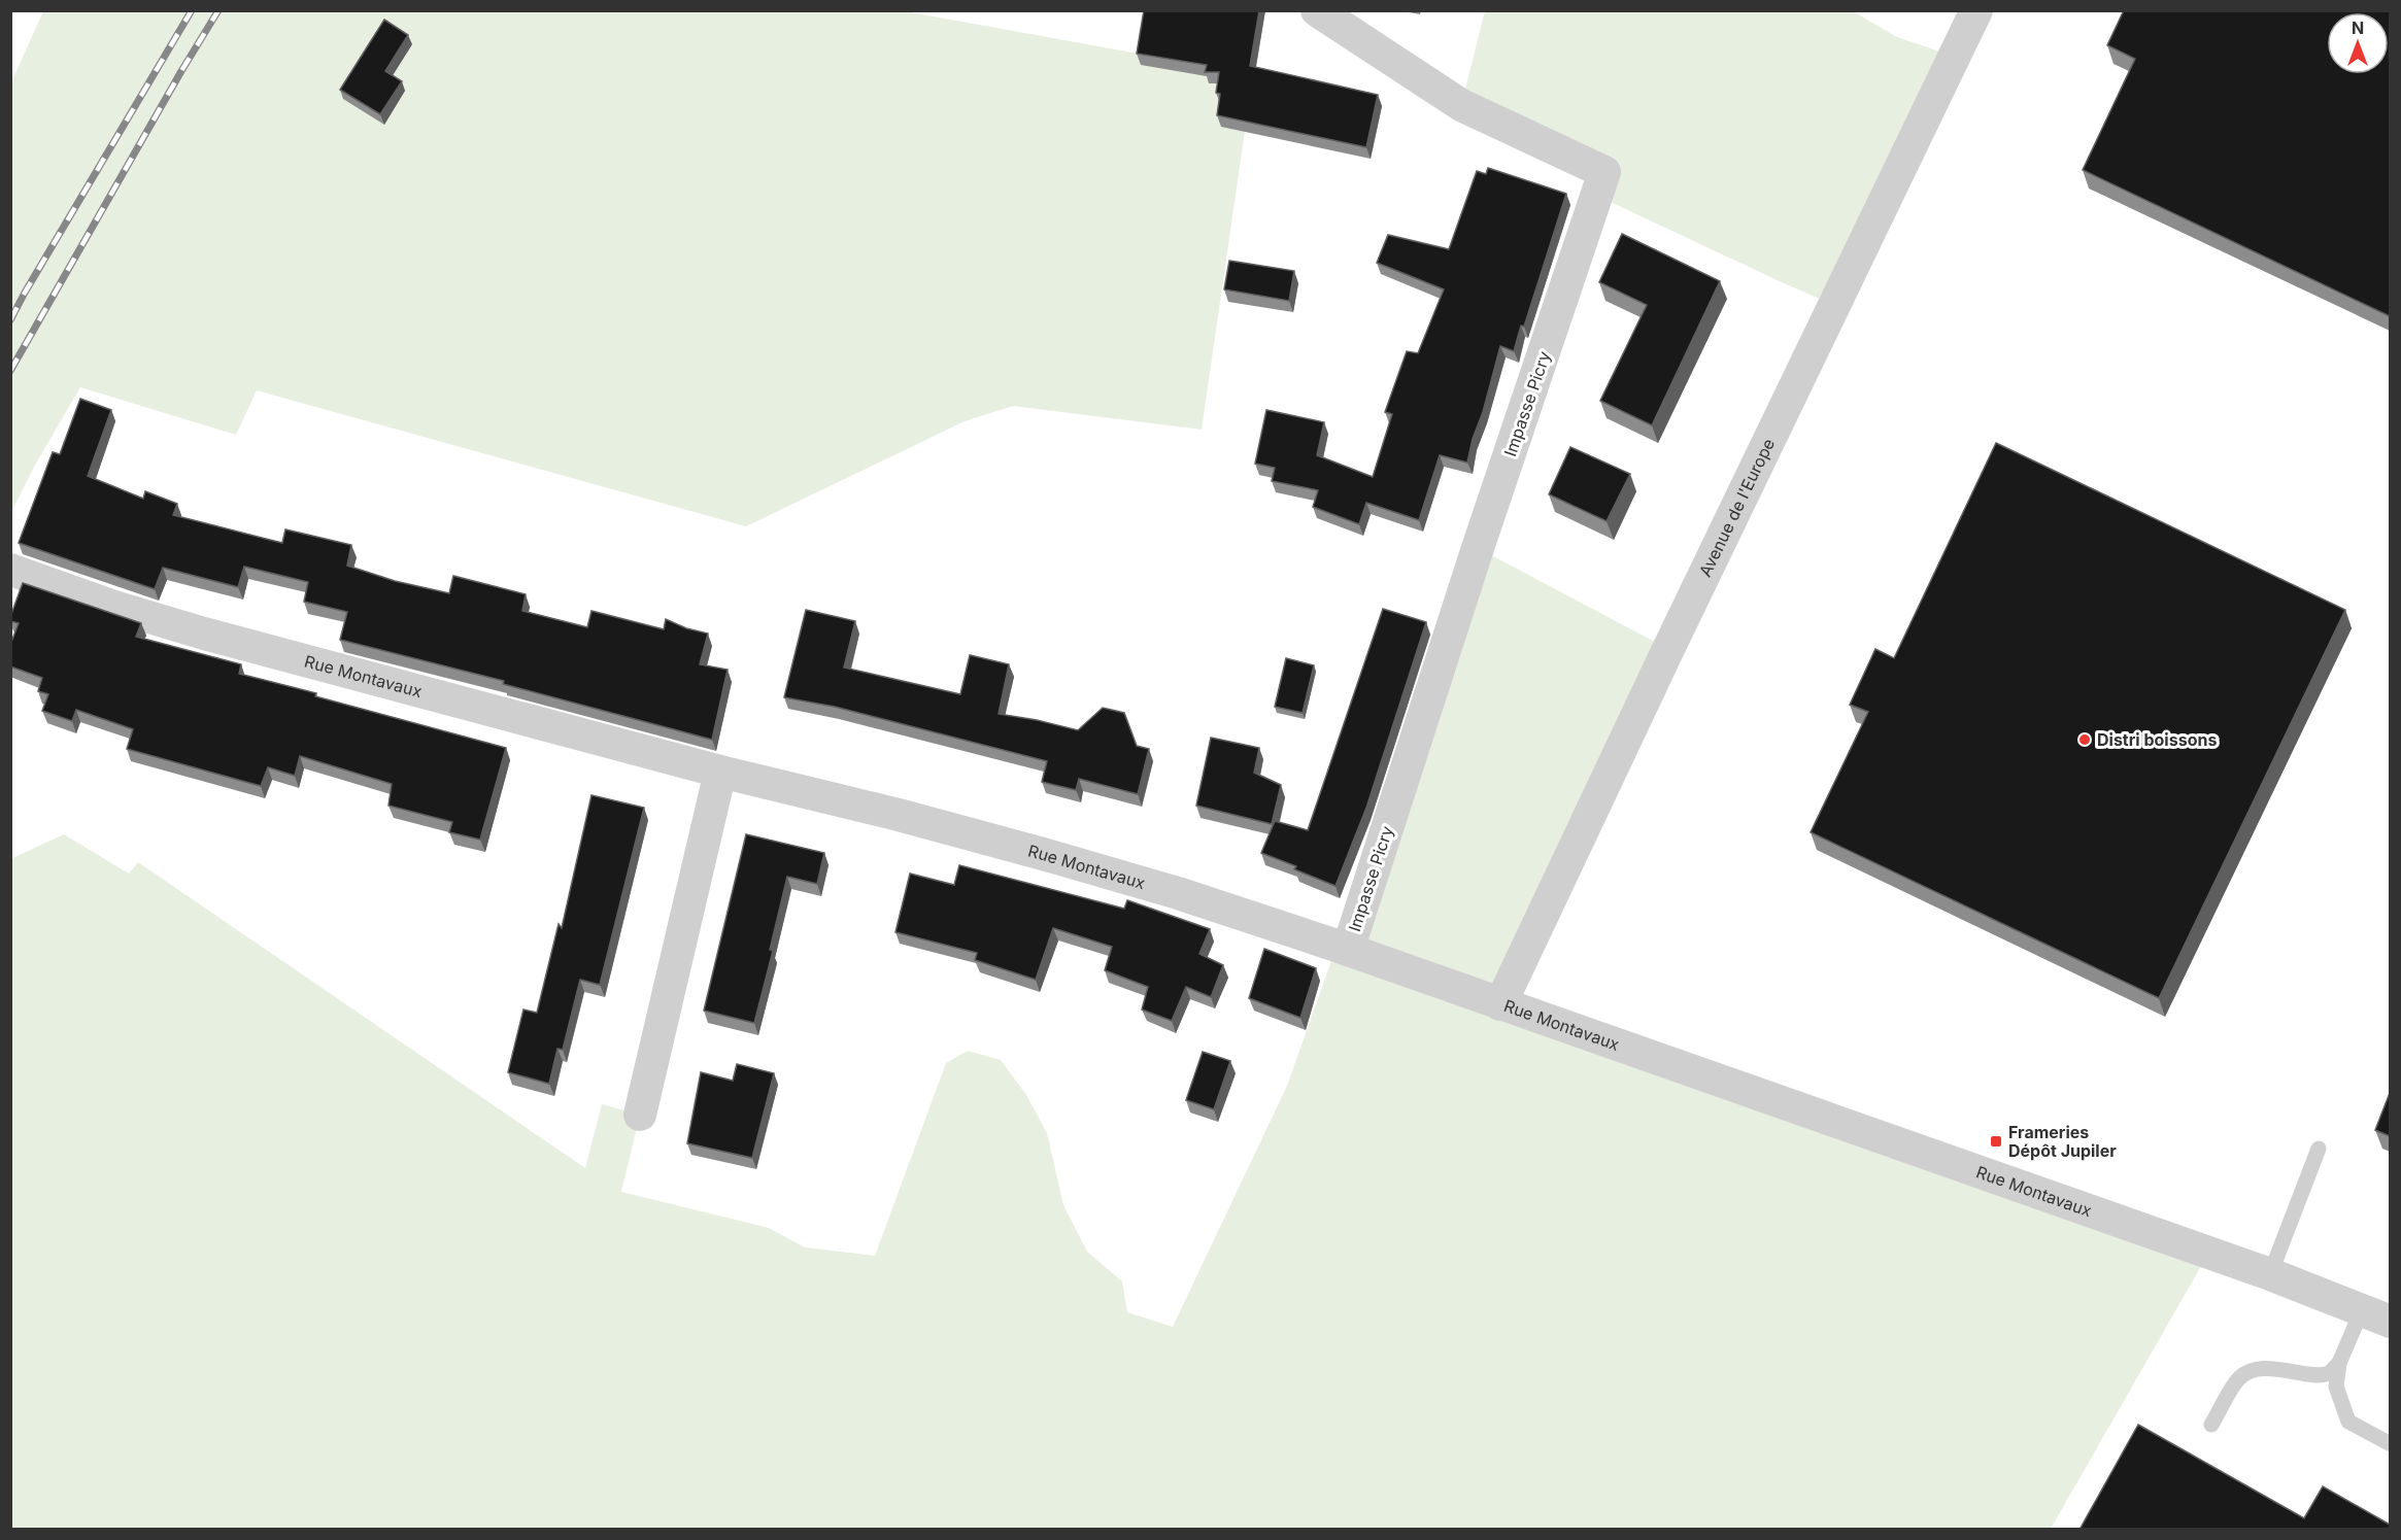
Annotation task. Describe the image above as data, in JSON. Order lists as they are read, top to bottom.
{
  "streets": {
    "street": ["Impasse Picry", "Avenue de l'Europe", "Rue Montavaux"]
  },
  "crossings": [
    ["Impasse Picry", "Rue Montavaux"],
    ["Avenue de l'Europe", "Rue Montavaux"]
  ],
  "places": {
    "other": ["Distri boissons"],
    "transit": ["Frameries Dépôt Jupiler"]
  },
  "north": "top"
}
